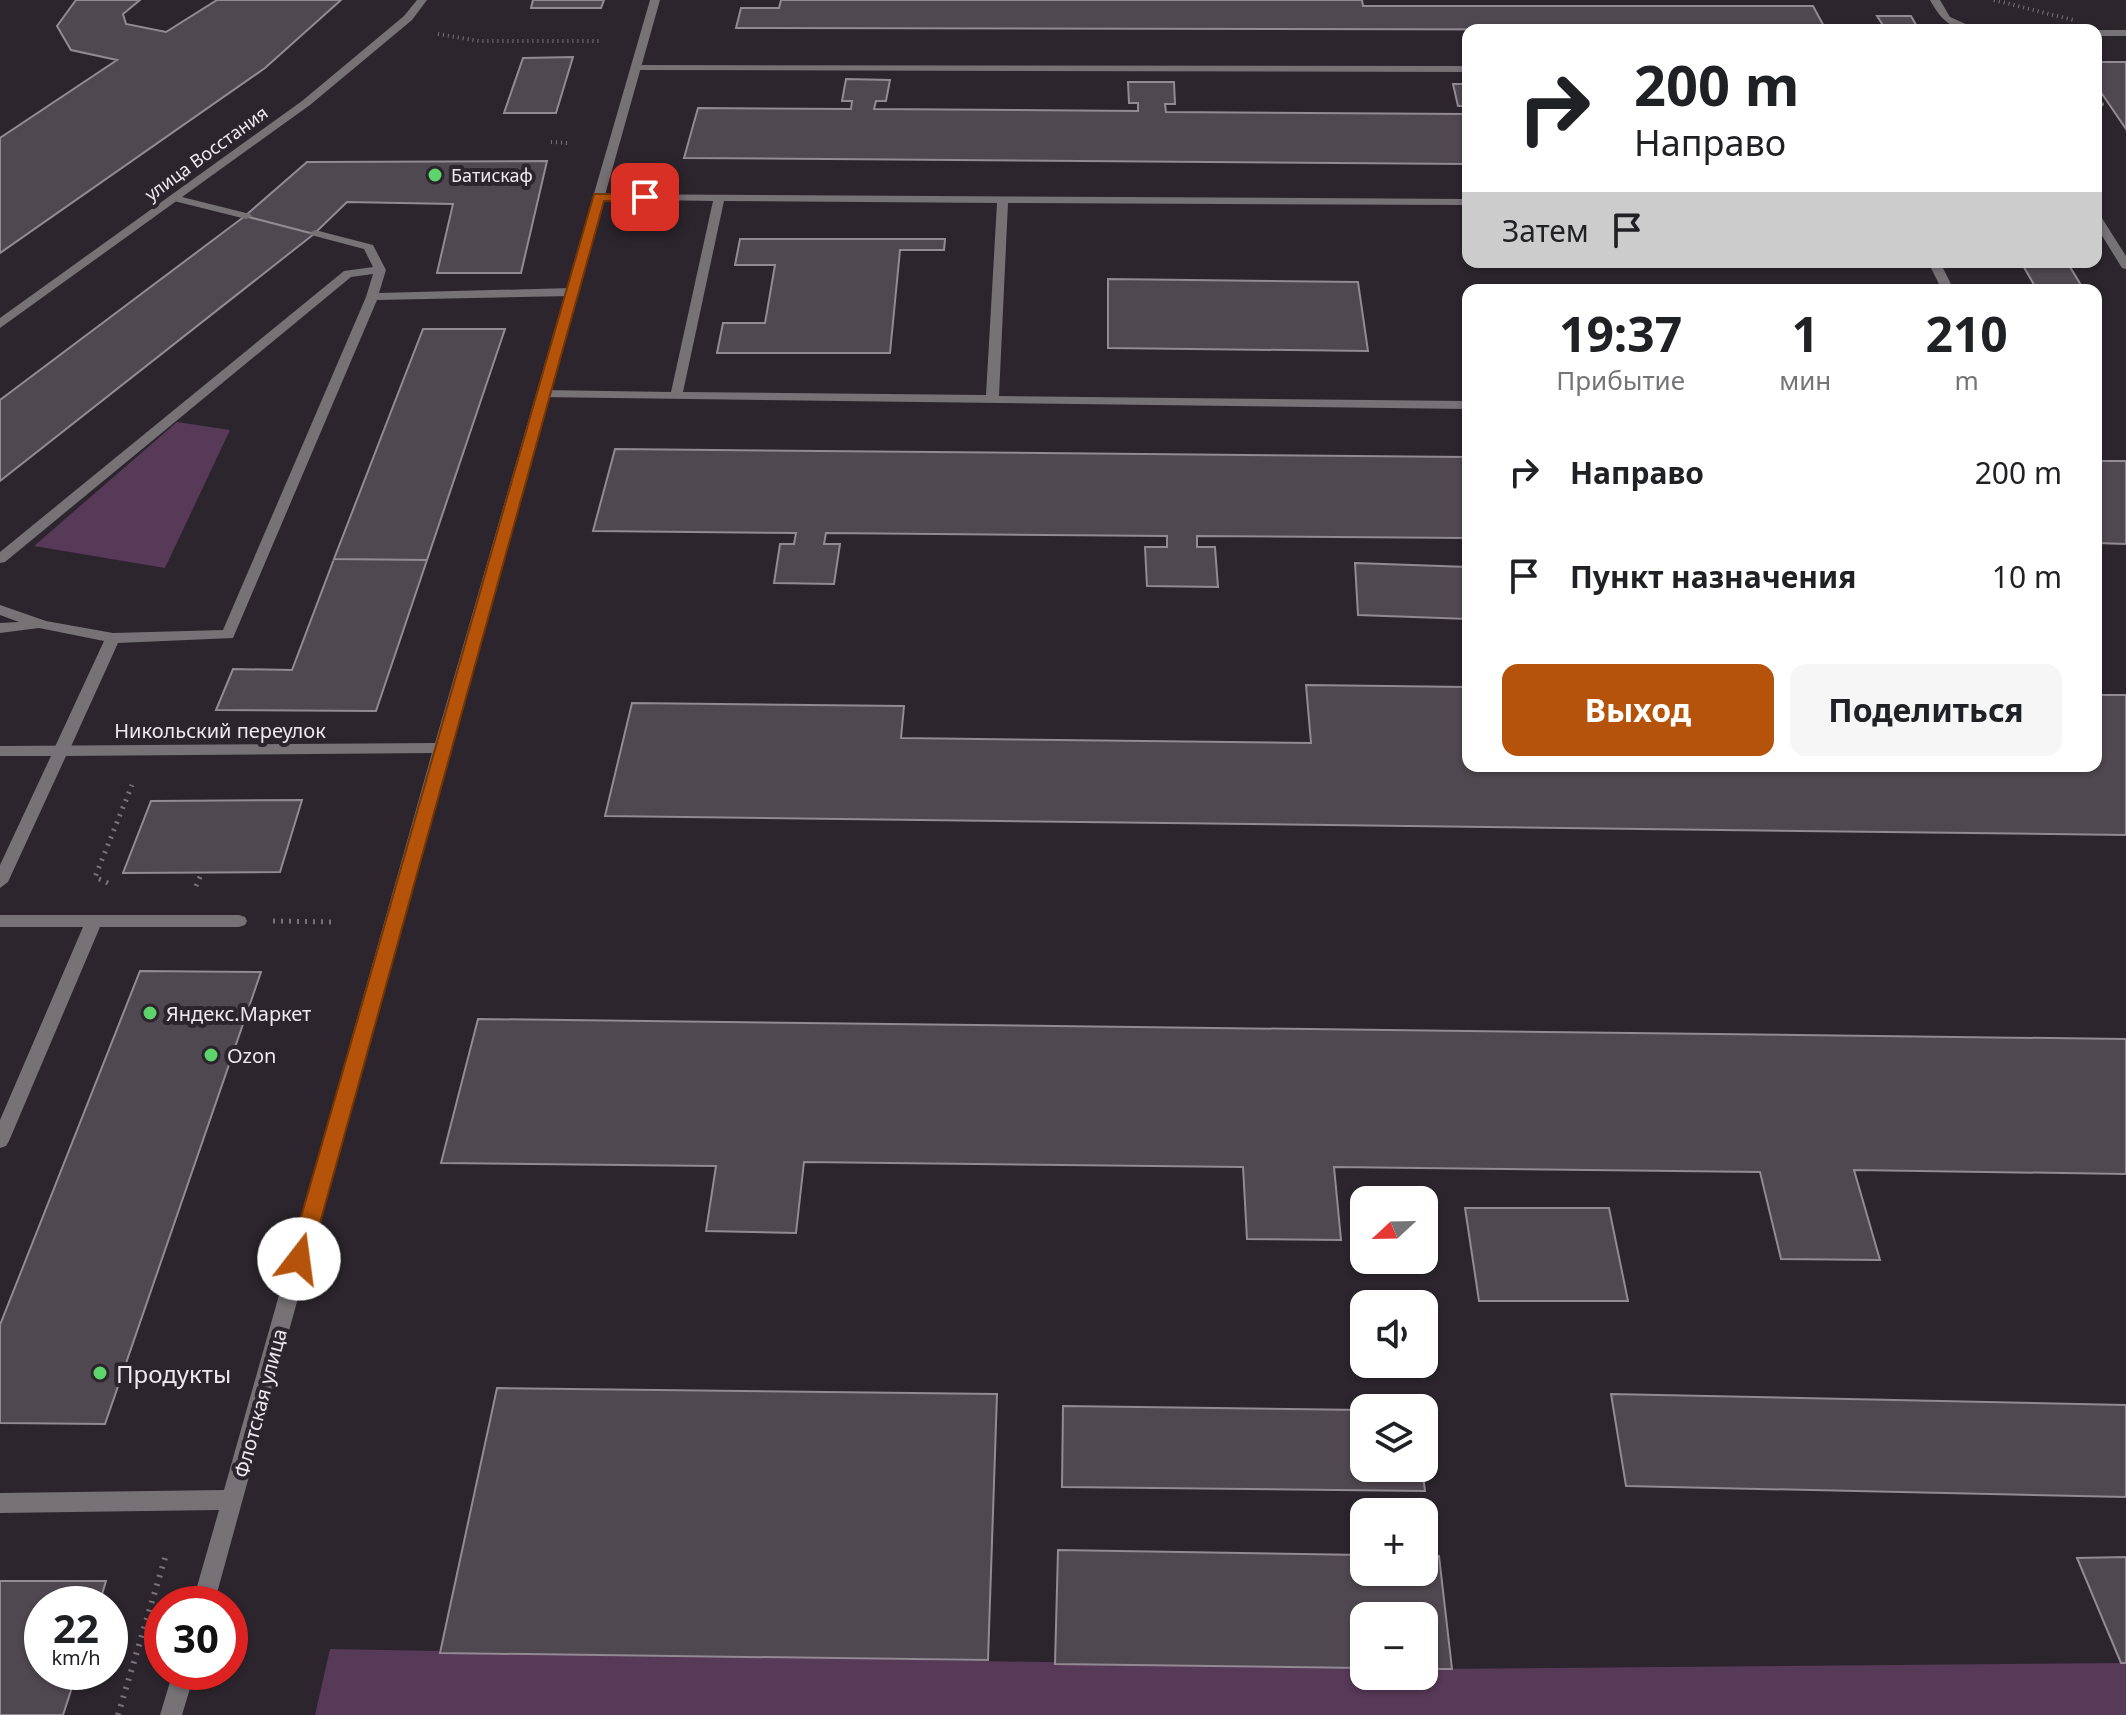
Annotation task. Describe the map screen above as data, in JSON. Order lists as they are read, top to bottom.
{
  "streets": {
    "street": ["улица Восстания", "Никольский переулок", "Флотская улица"]
  },
  "crossings": [
    ["Никольский переулок", "Флотская улица"]
  ],
  "places": [
    "Батискаф",
    "Яндекс.Маркет",
    "Ozon",
    "Продукты"
  ],
  "north": "left",
  "page": {
    "turn": ["200 m", "Направо"],
    "then": "Затем",
    "eta": [
      "19:37",
      "Прибытие",
      "1",
      "мин",
      "210",
      "m"
    ],
    "list": [
      {
        "name": "Направо",
        "value": "200 m"
      },
      {
        "name": "Пункт назначения",
        "value": "10 m"
      }
    ],
    "buttons": ["Выход", "Поделиться"],
    "map_buttons": ["+", "−"],
    "speed": "22 km/h",
    "limit": "30"
  }
}
